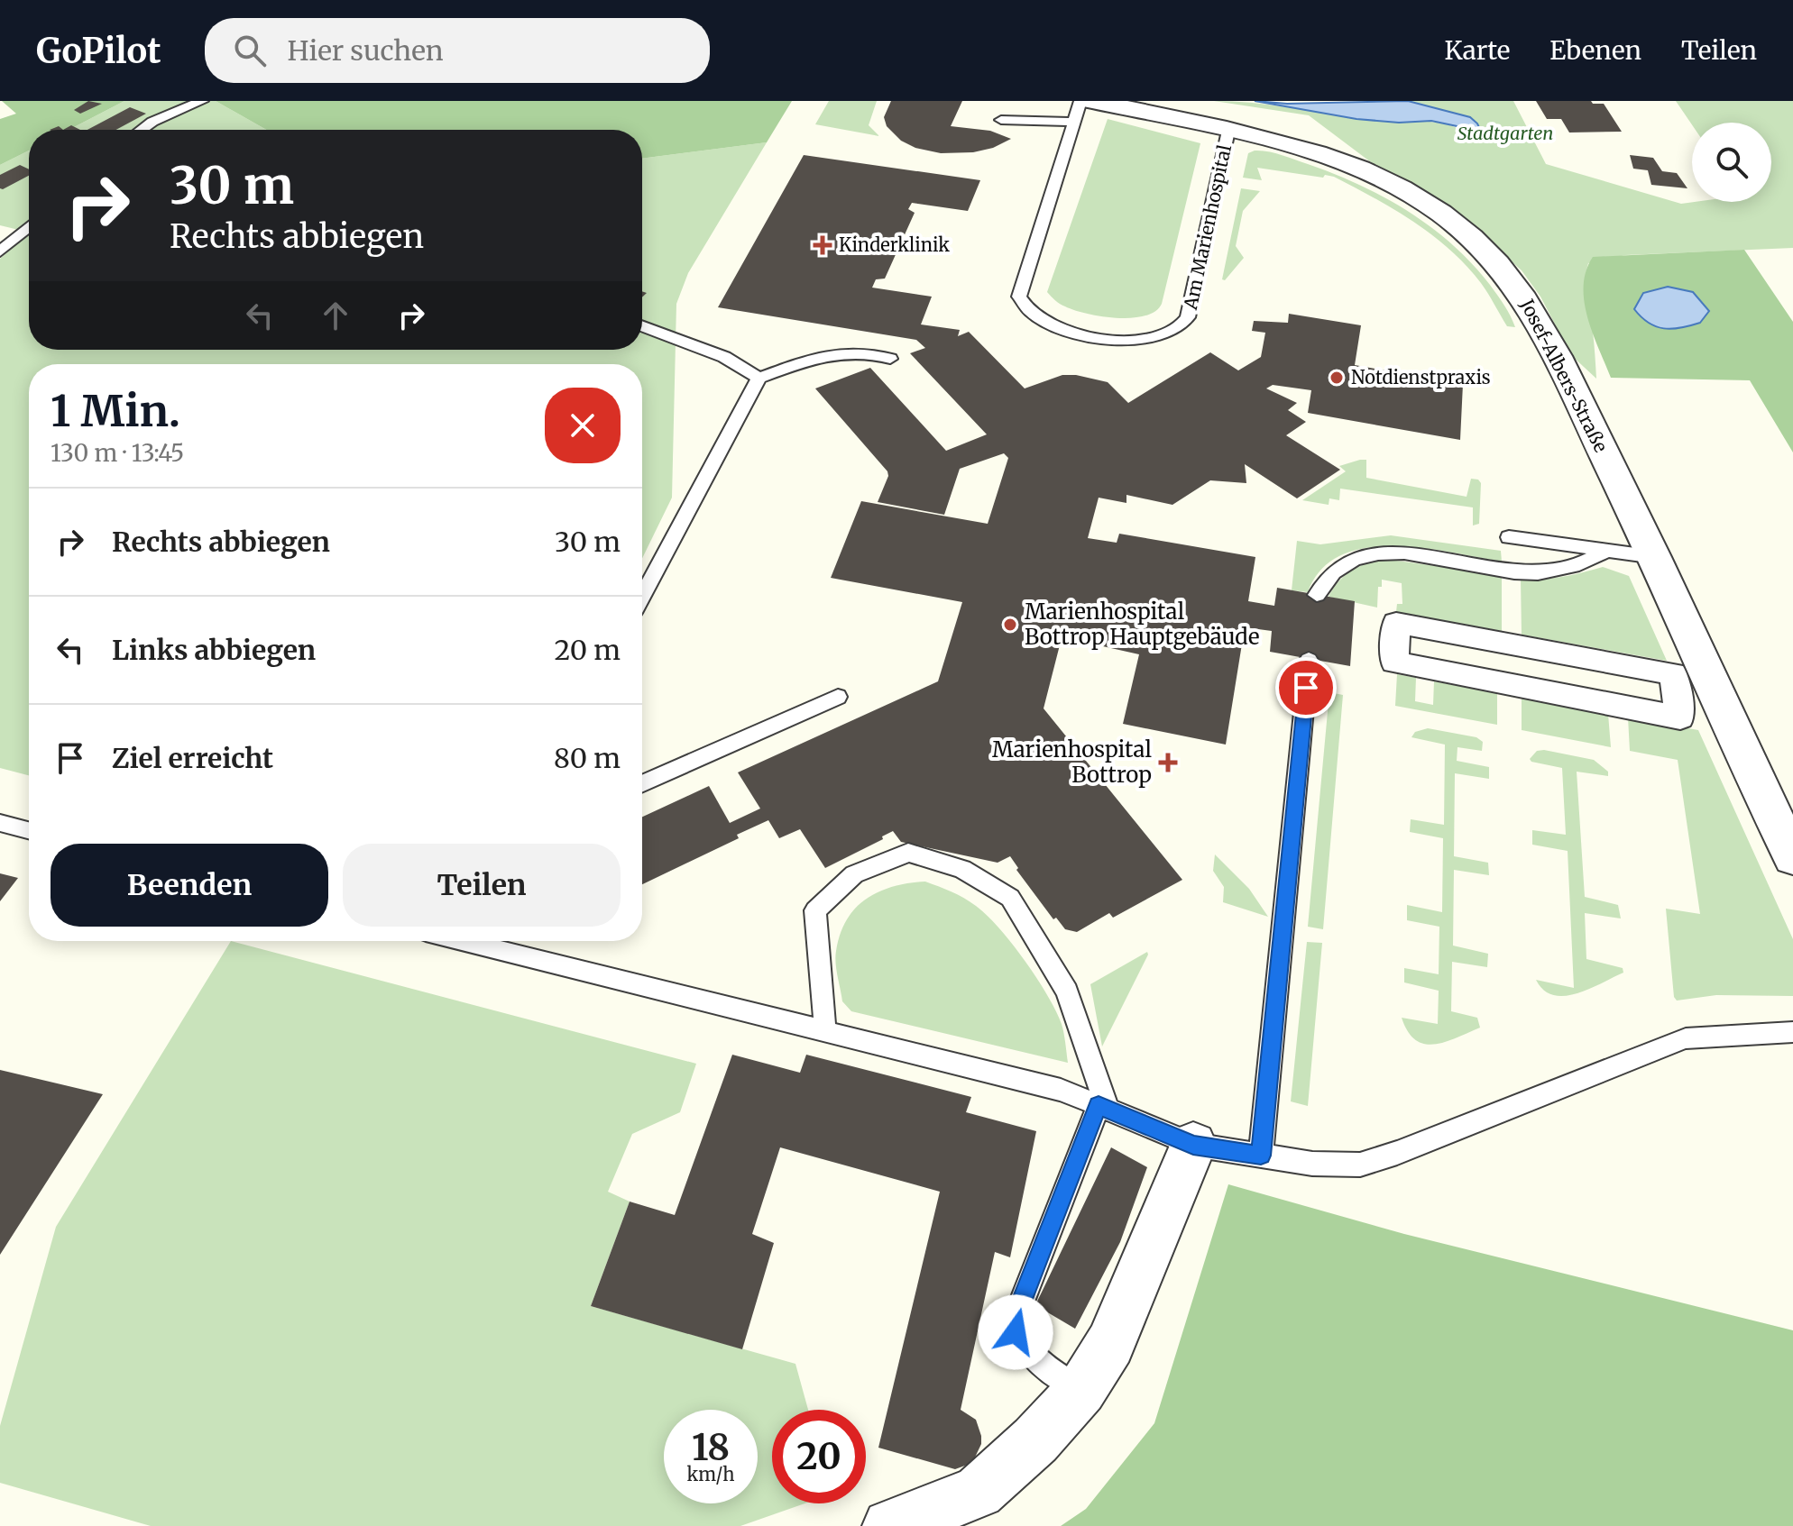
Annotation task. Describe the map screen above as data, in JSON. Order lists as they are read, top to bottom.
{
  "streets": {
    "street": ["Josef-Albers-Straße"],
    "lane": ["Am Marienhospital"]
  },
  "crossings": [
    ["Am Marienhospital", "Josef-Albers-Straße"]
  ],
  "parks": ["Stadtgarten"],
  "places": {
    "health": ["Kinderklinik", "Marienhospital Bottrop"],
    "other": ["Notdienstpraxis", "Marienhospital Bottrop Hauptgebäude"]
  },
  "page": {
    "header": "GoPilot",
    "search": "Hier suchen",
    "nav": ["Karte", "Ebenen", "Teilen"],
    "turn": ["30 m", "Rechts abbiegen"],
    "heading": ["1 Min.", "130 m · 13:45"],
    "list": [
      {
        "name": "Rechts abbiegen",
        "value": "30 m"
      },
      {
        "name": "Links abbiegen",
        "value": "20 m"
      },
      {
        "name": "Ziel erreicht",
        "value": "80 m"
      }
    ],
    "buttons": ["Beenden", "Teilen"],
    "speed": "18 km/h",
    "limit": "20"
  }
}
